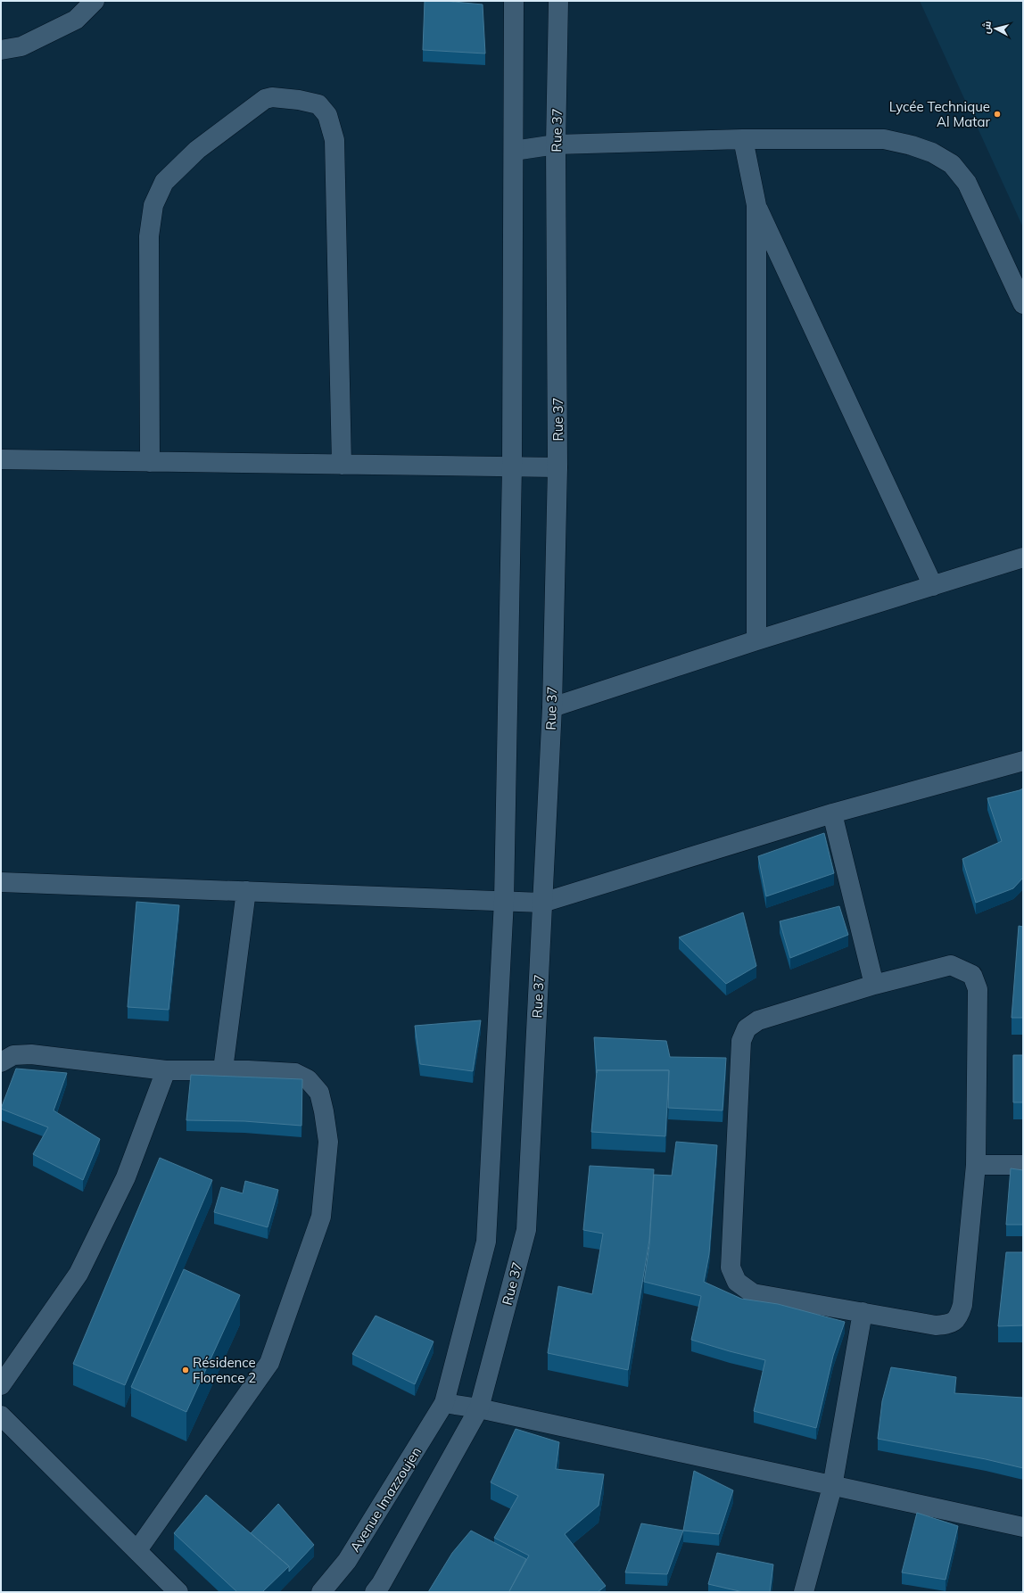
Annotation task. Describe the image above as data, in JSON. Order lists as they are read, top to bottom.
{
  "streets": {
    "street": ["Rue 37", "Avenue Imazzoujen"]
  },
  "places": ["Lycée Technique Al Matar", "Résidence Florence 2"],
  "north": "left"
}
